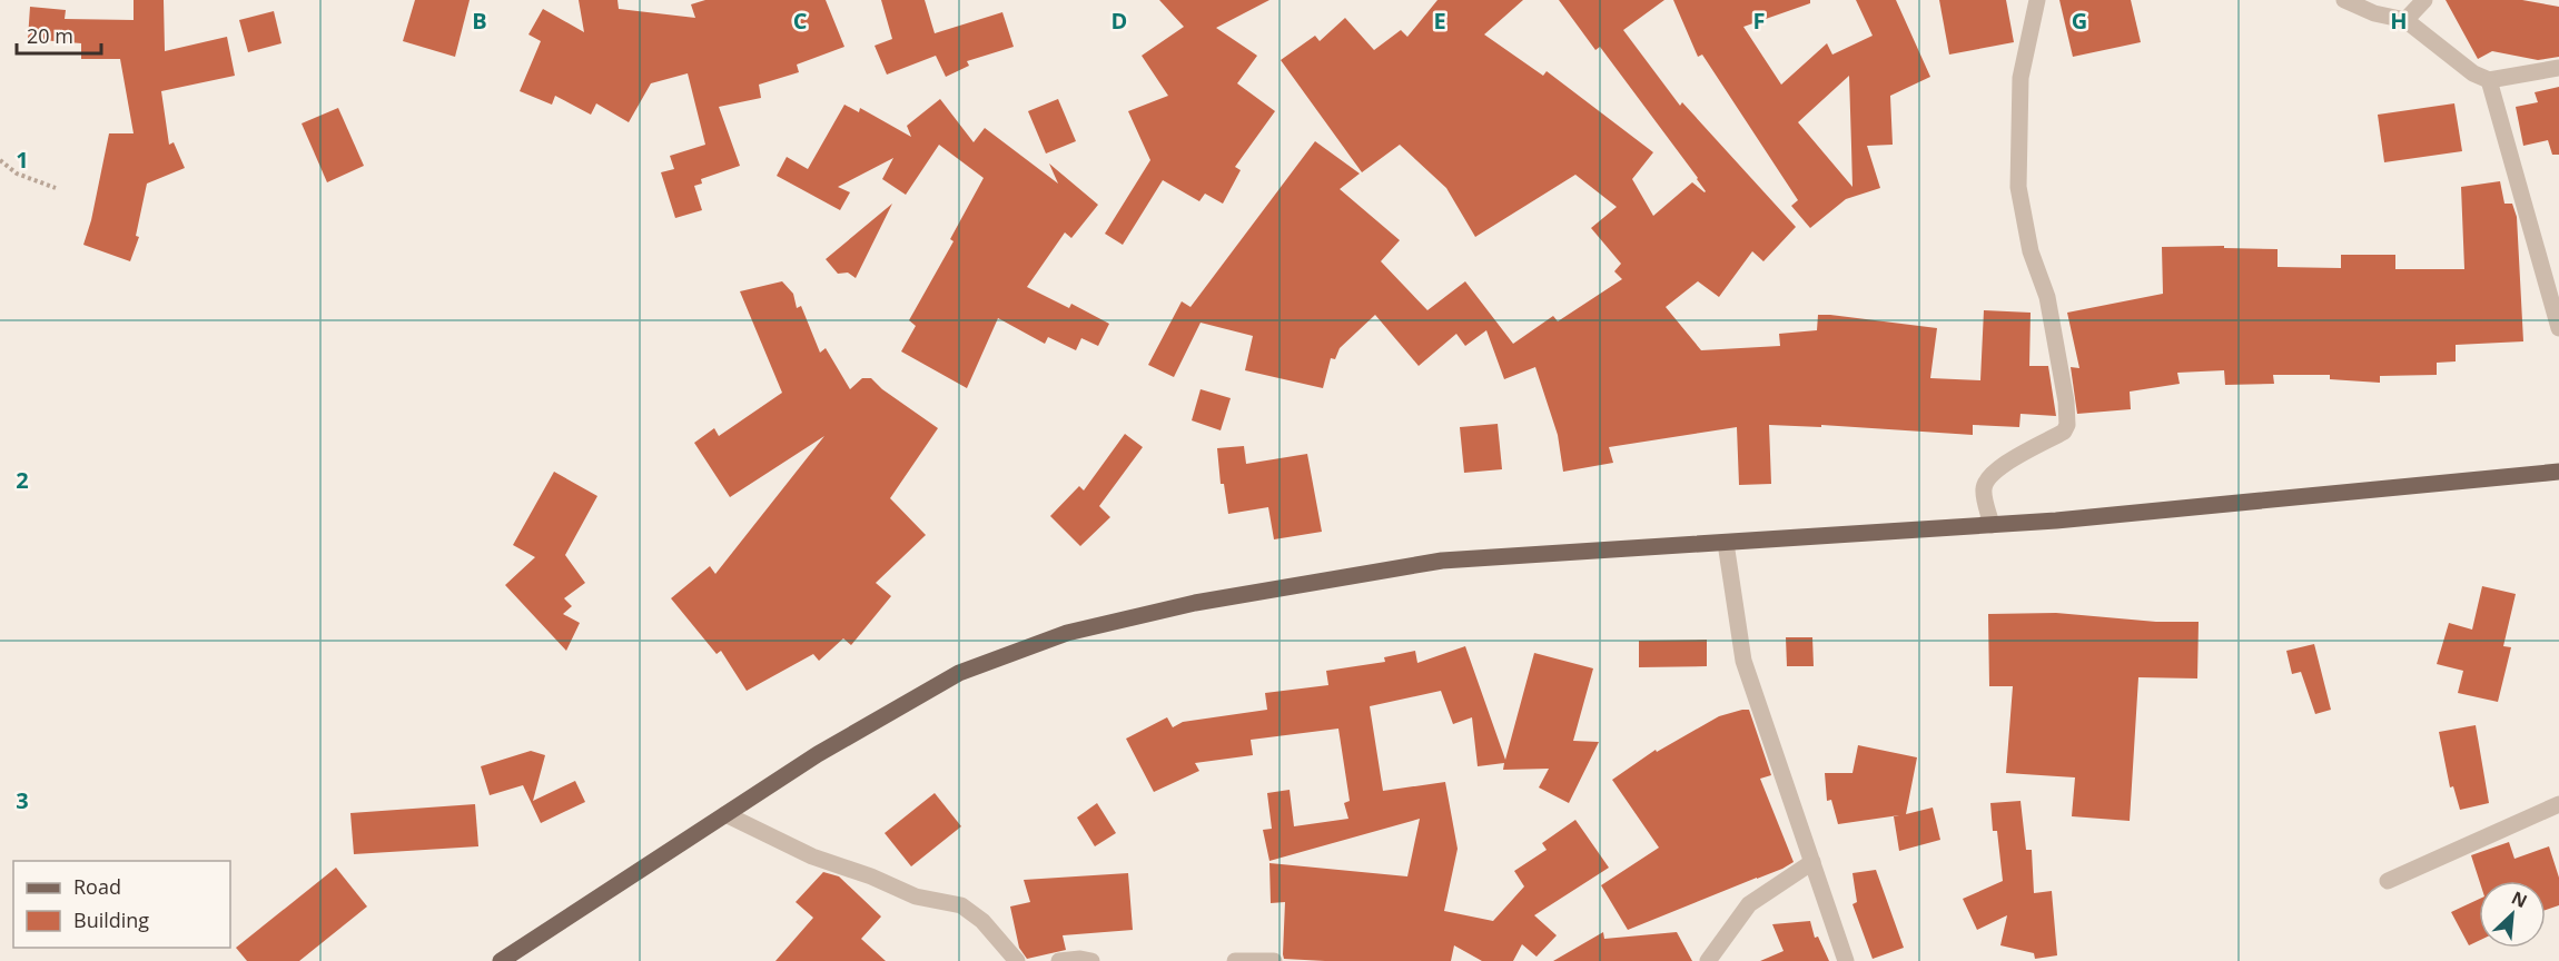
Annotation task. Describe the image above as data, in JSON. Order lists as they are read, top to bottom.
{
  "legend": ["Road", "Building"],
  "scale_bar": "20 m",
  "north": "top right",
  "grid": {
    "columns": [
      "B",
      "C",
      "D",
      "E",
      "F",
      "G",
      "H"
    ],
    "rows": ["1", "2", "3"]
  }
}
